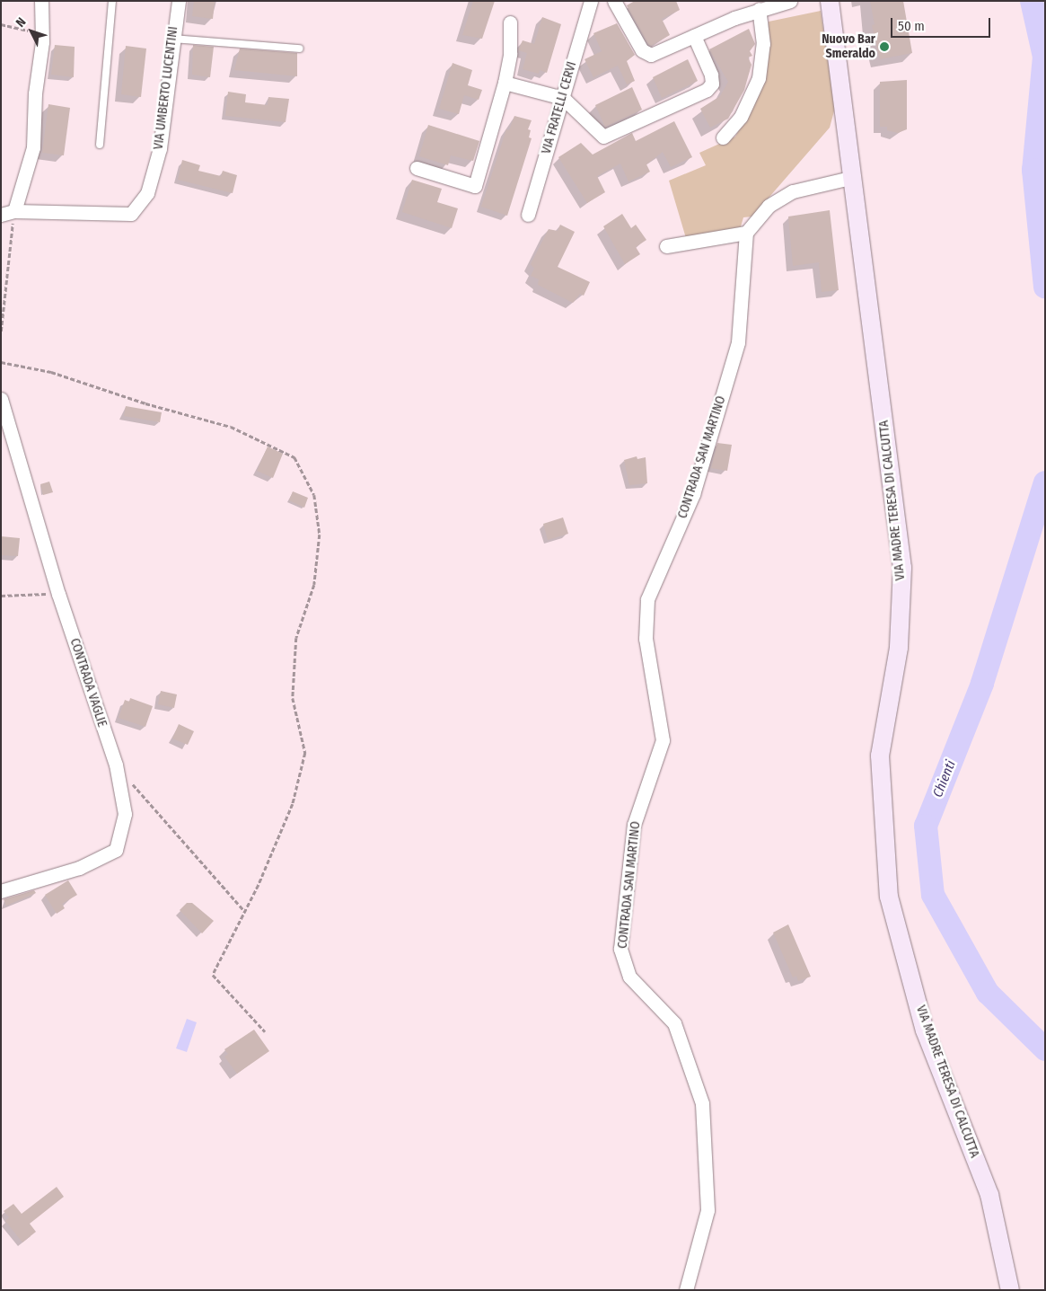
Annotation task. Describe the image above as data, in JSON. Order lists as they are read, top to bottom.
{
  "streets": {
    "main road": ["VIA MADRE TERESA DI CALCUTTA"],
    "street": [
      "VIA UMBERTO LUCENTINI",
      "VIA FRATELLI CERVI",
      "CONTRADA SAN MARTINO",
      "CONTRADA VAGLIE"
    ]
  },
  "water": ["Chienti"],
  "places": ["Nuovo Bar Smeraldo"],
  "scale_bar": "50 m",
  "north": "top left"
}
